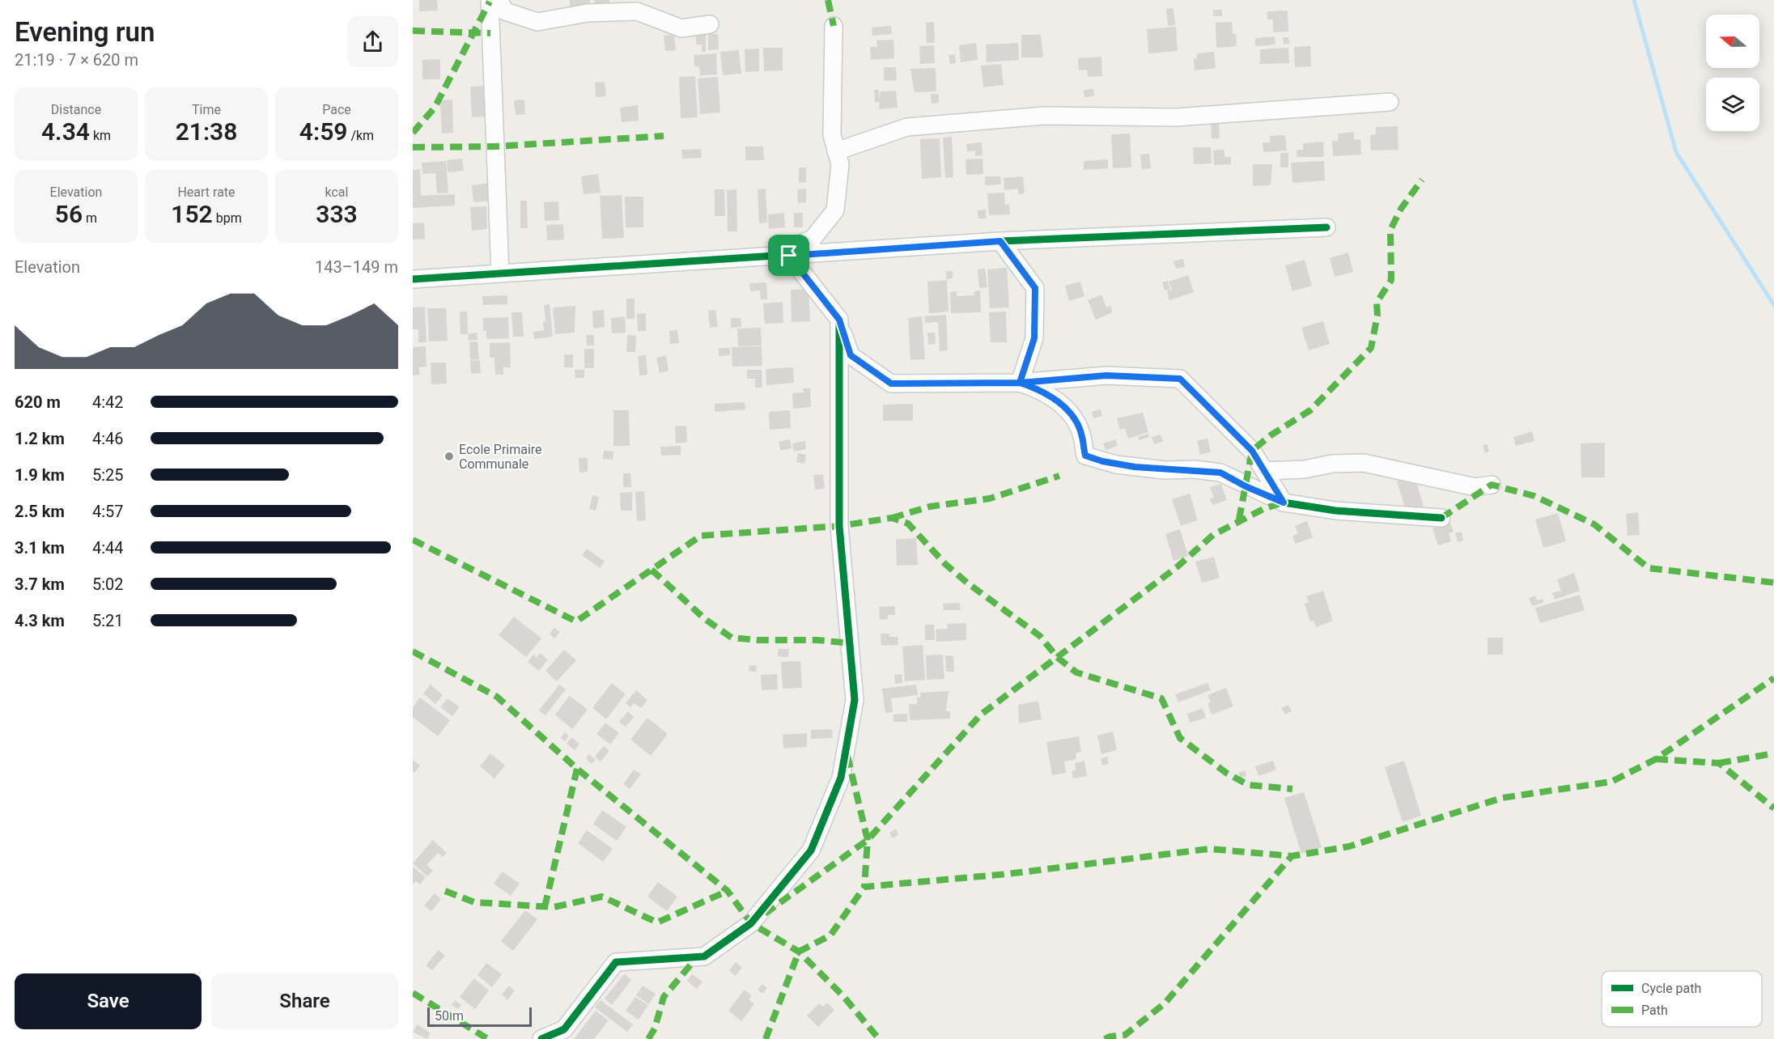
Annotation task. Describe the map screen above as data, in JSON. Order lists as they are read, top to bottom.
{
  "places": ["Ecole Primaire Communale"],
  "legend": ["Cycle path", "Path"],
  "scale_bar": "50 m",
  "north": "left",
  "page": {
    "heading": ["Evening run", "21:19 · 7 × 620 m"],
    "stats": [
      ["Distance", "4.34 km"],
      ["Time", "21:38"],
      ["Pace", "4:59 /km"],
      ["Elevation", "56 m"],
      ["Heart rate", "152 bpm"],
      ["kcal", "333"]
    ],
    "chart": ["Elevation", "143–149 m"],
    "list": [
      {
        "name": "620 m",
        "note": "4:42"
      },
      {
        "name": "1.2 km",
        "note": "4:46"
      },
      {
        "name": "1.9 km",
        "note": "5:25"
      },
      {
        "name": "2.5 km",
        "note": "4:57"
      },
      {
        "name": "3.1 km",
        "note": "4:44"
      },
      {
        "name": "3.7 km",
        "note": "5:02"
      },
      {
        "name": "4.3 km",
        "note": "5:21"
      }
    ],
    "buttons": ["Save", "Share"],
    "scale": "50 m"
  }
}
